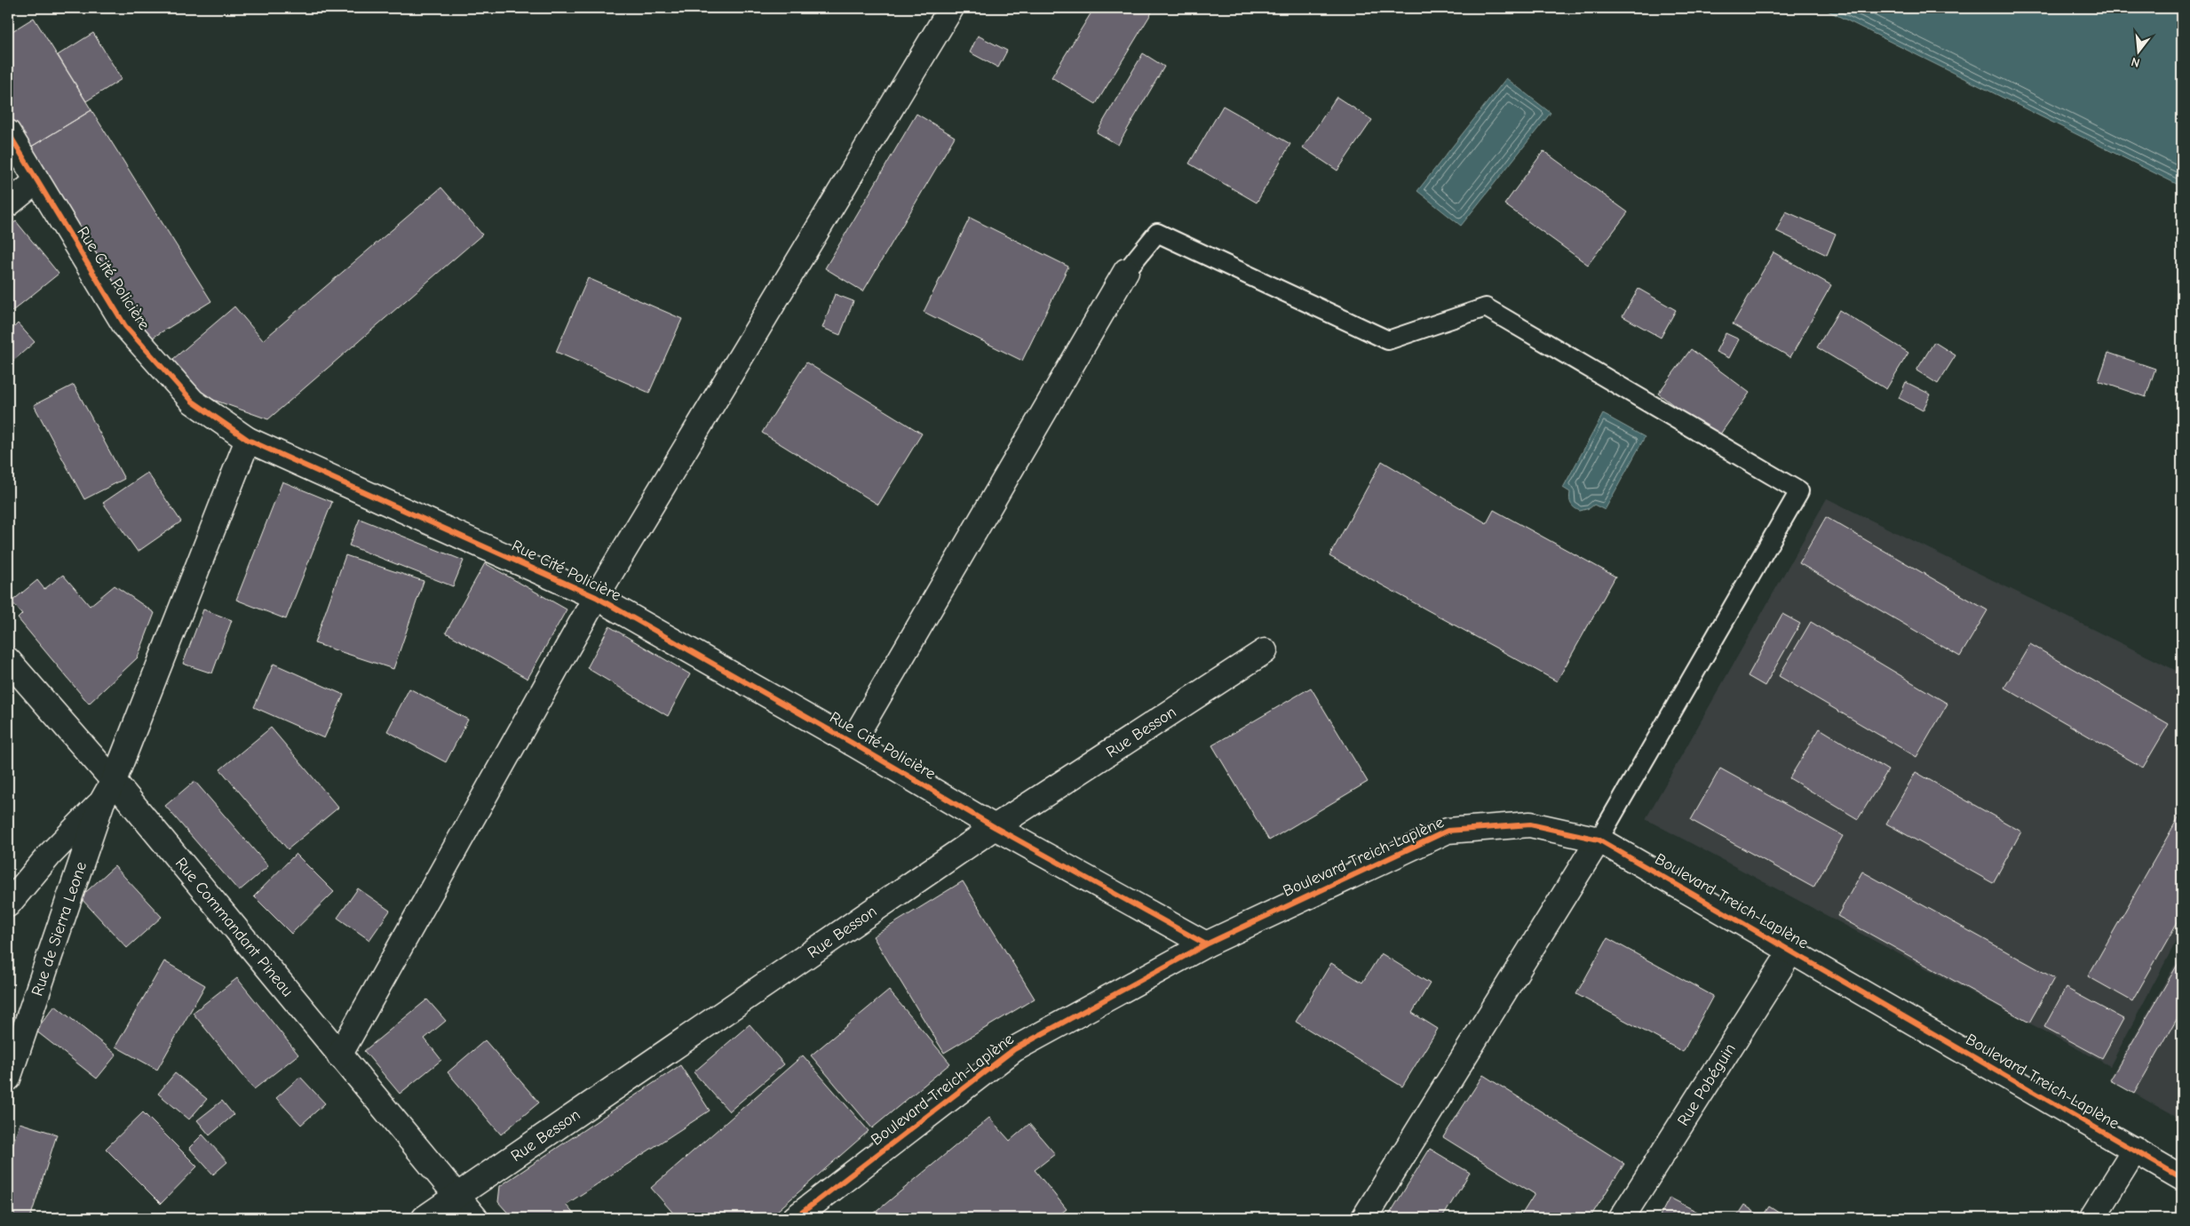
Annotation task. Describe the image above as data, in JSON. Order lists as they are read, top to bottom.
{
  "streets": {
    "street": [
      "Rue Cité Policière",
      "Rue Besson",
      "Boulevard Treich-Laplène",
      "Rue Commandant Pineau",
      "Rue de Sierra Leone",
      "Rue Pobéguin"
    ]
  },
  "crossings": [
    ["Rue Cité Policière", "Rue Besson"],
    ["Rue Cité Policière", "Boulevard Treich-Laplène"],
    ["Rue Cité Policière", "Rue de Sierra Leone"],
    ["Rue Besson", "Rue Commandant Pineau"],
    ["Boulevard Treich-Laplène", "Rue Pobéguin"],
    ["Rue Commandant Pineau", "Rue de Sierra Leone"]
  ],
  "north": "bottom"
}
